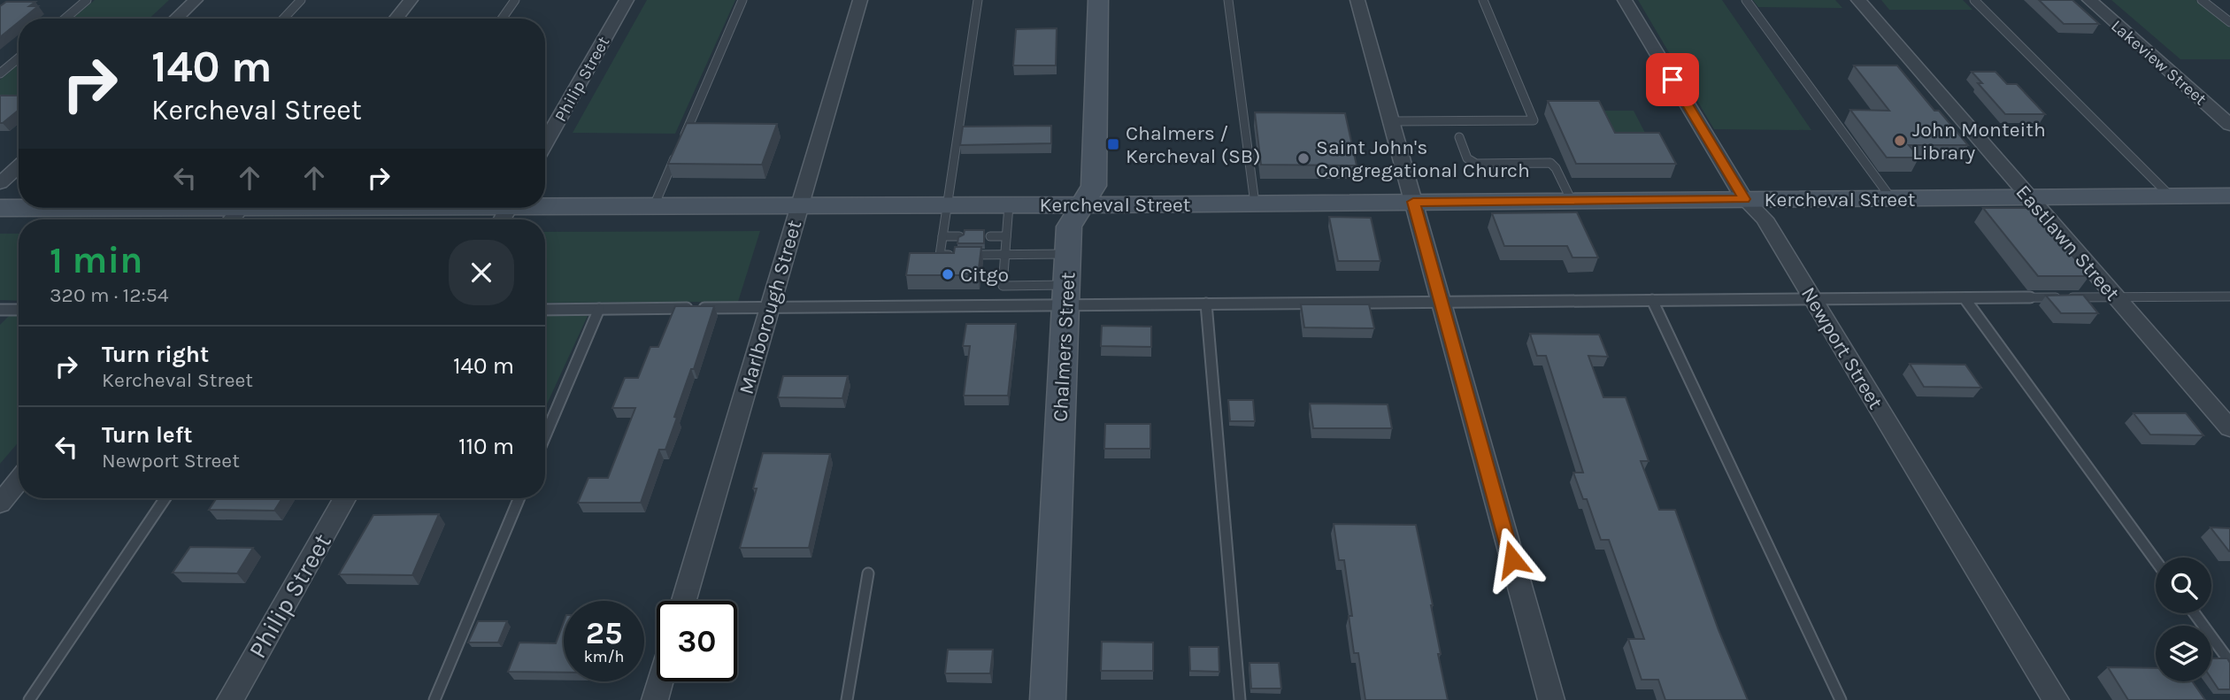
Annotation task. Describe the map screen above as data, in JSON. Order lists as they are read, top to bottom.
{
  "streets": {
    "street": [
      "Lakeview Street",
      "Philip Street",
      "Kercheval Street",
      "Eastlawn Street",
      "Marlborough Street",
      "Chalmers Street",
      "Newport Street"
    ]
  },
  "crossings": [
    ["Kercheval Street", "Eastlawn Street"],
    ["Kercheval Street", "Marlborough Street"],
    ["Kercheval Street", "Chalmers Street"],
    ["Kercheval Street", "Newport Street"]
  ],
  "places": {
    "other": ["John Monteith Library", "Saint John's Congregational Church", "Citgo"],
    "transit": ["Chalmers / Kercheval (SB)"]
  },
  "page": {
    "turn": ["140 m", "Kercheval Street"],
    "heading": ["1 min", "320 m · 12:54"],
    "list": [
      {
        "name": "Turn right",
        "note": "Kercheval Street",
        "value": "140 m"
      },
      {
        "name": "Turn left",
        "note": "Newport Street",
        "value": "110 m"
      }
    ],
    "speed": "25 km/h",
    "limit": "30"
  }
}
